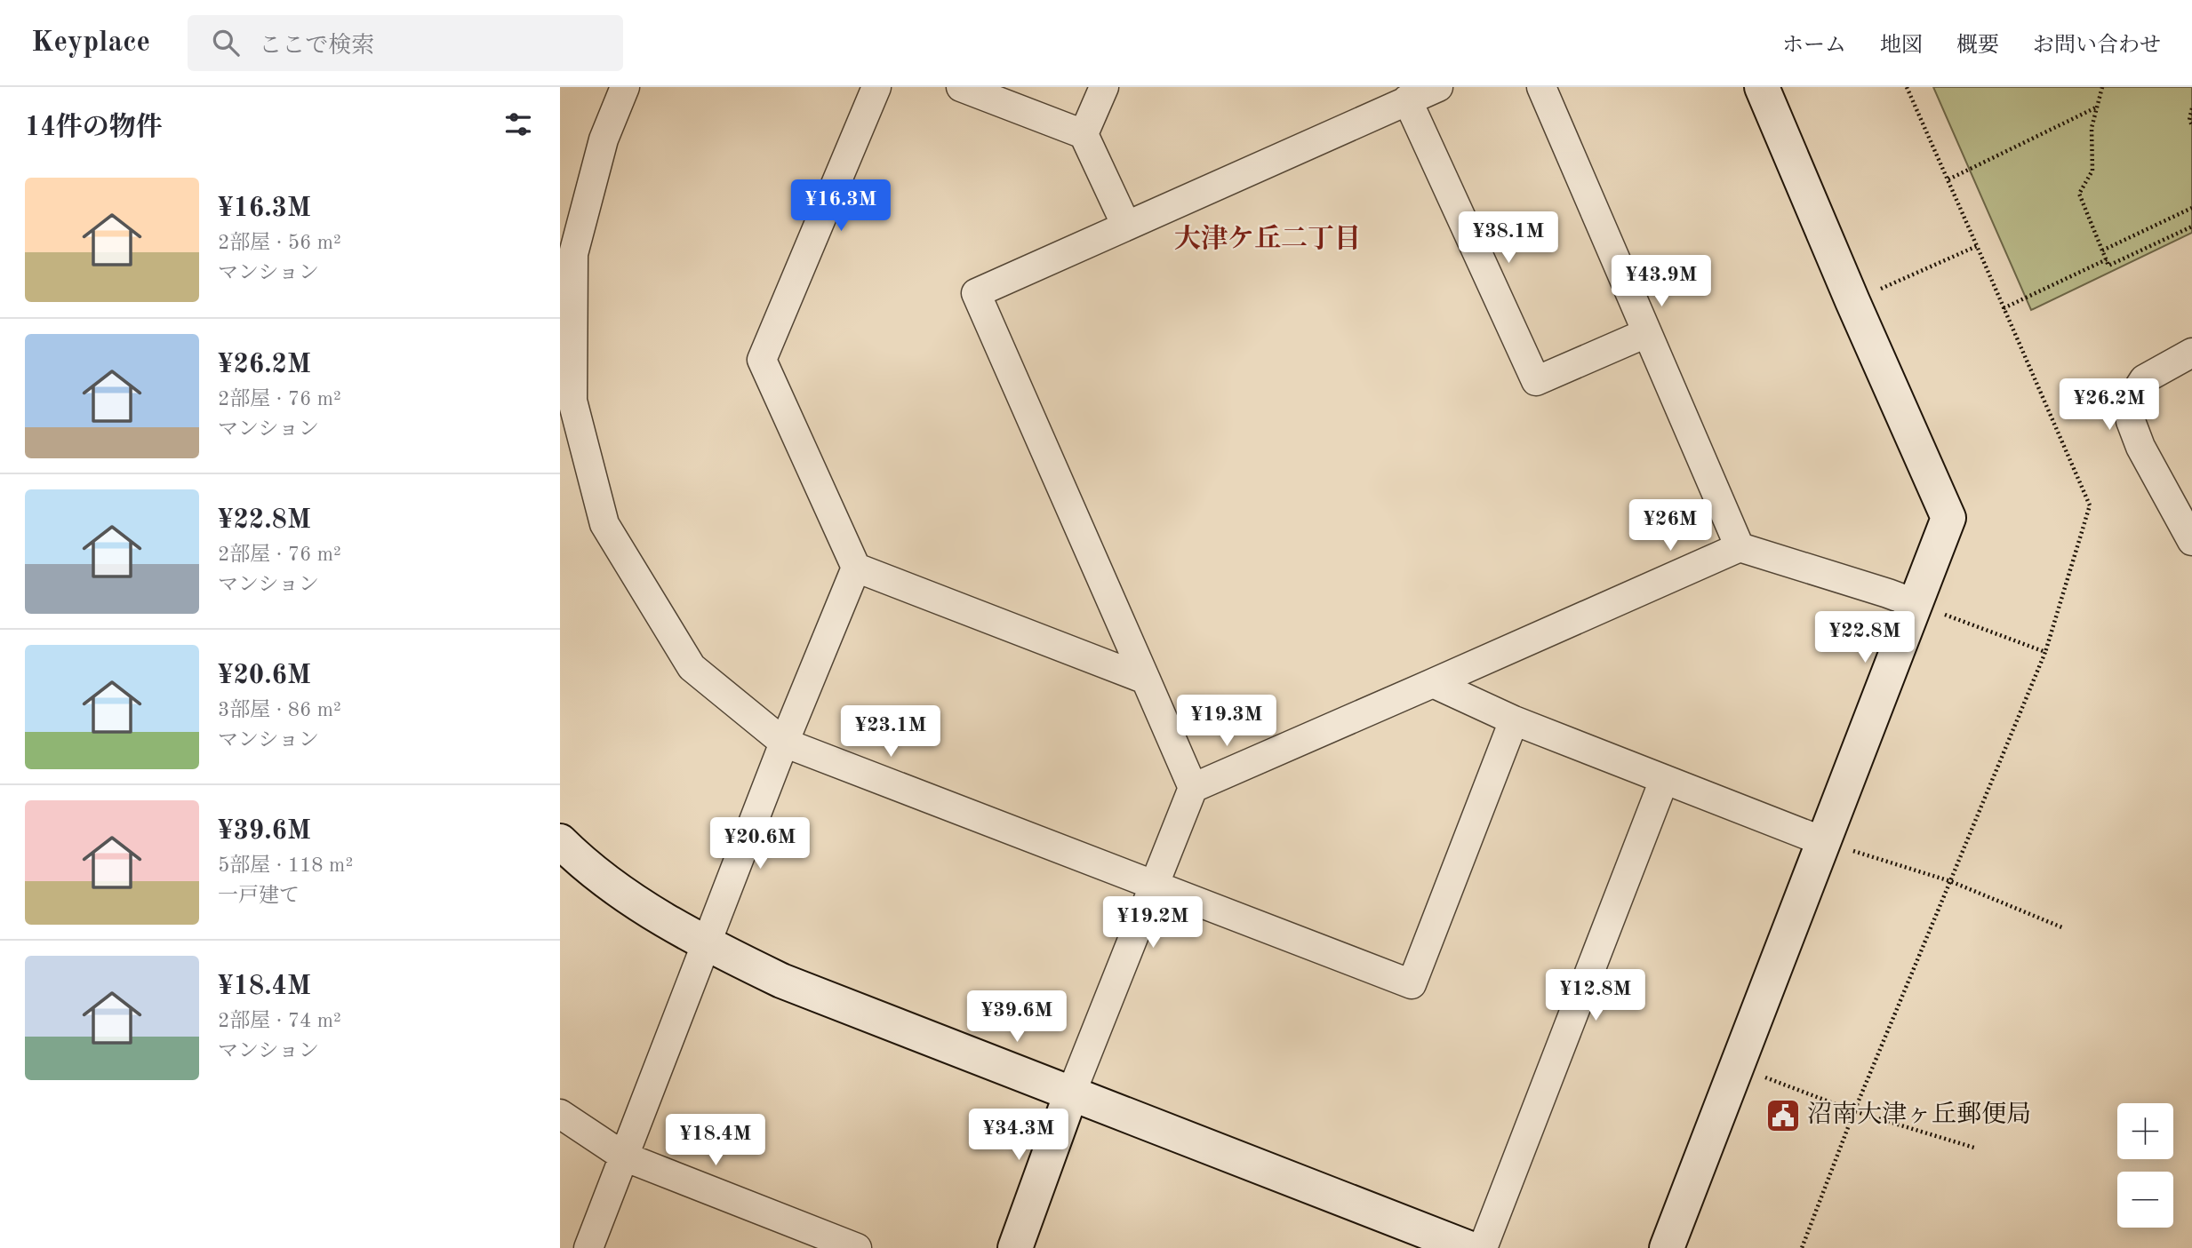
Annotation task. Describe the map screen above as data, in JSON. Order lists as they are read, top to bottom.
{
  "districts": ["大津ケ丘二丁目"],
  "places": {
    "public building": ["沼南大津ヶ丘郵便局"]
  },
  "page": {
    "header": "Keyplace",
    "search": "ここで検索",
    "nav": [
      "ホーム",
      "地図",
      "概要",
      "お問い合わせ"
    ],
    "heading": "14件の物件",
    "list": [
      {
        "name": "¥16.3M",
        "note": "2部屋 · 56 m² · マンション"
      },
      {
        "name": "¥26.2M",
        "note": "2部屋 · 76 m² · マンション"
      },
      {
        "name": "¥22.8M",
        "note": "2部屋 · 76 m² · マンション"
      },
      {
        "name": "¥20.6M",
        "note": "3部屋 · 86 m² · マンション"
      },
      {
        "name": "¥39.6M",
        "note": "5部屋 · 118 m² · 一戸建て"
      },
      {
        "name": "¥18.4M",
        "note": "2部屋 · 74 m² · マンション"
      }
    ],
    "price": [
      "¥16.3M",
      "¥38.1M",
      "¥43.9M",
      "¥26.2M",
      "¥26M",
      "¥22.8M",
      "¥19.3M",
      "¥23.1M",
      "¥20.6M",
      "¥19.2M",
      "¥12.8M",
      "¥39.6M",
      "¥34.3M",
      "¥18.4M"
    ],
    "map_buttons": ["+", "−"]
  }
}
